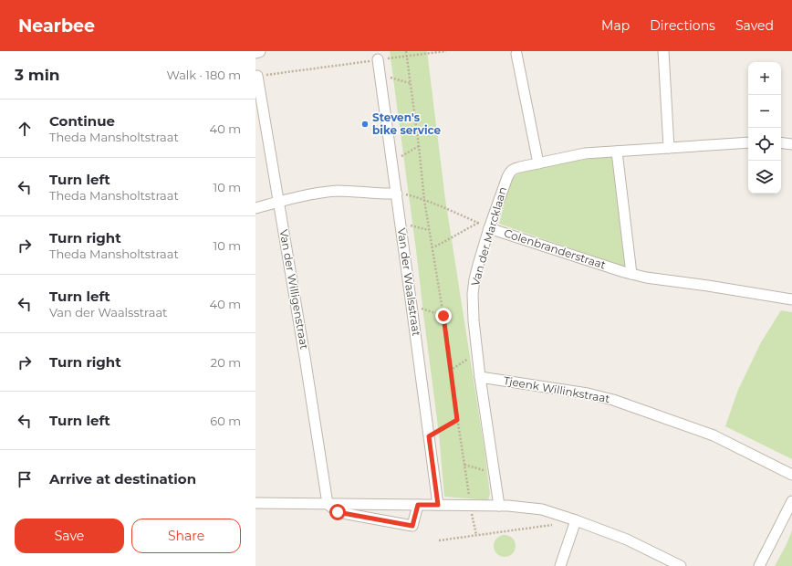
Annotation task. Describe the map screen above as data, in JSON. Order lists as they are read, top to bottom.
{
  "streets": {
    "street": [
      "Van der Marcklaan",
      "Colenbranderstraat",
      "Van der Waalsstraat",
      "Van der Willigenstraat",
      "Tjeenk Willinkstraat"
    ]
  },
  "crossings": [
    ["Van der Marcklaan", "Colenbranderstraat"],
    ["Van der Marcklaan", "Tjeenk Willinkstraat"],
    ["Colenbranderstraat", "Van der Waalsstraat"]
  ],
  "places": ["Steven's bike service"],
  "page": {
    "header": "Nearbee",
    "nav": ["Map", "Directions", "Saved"],
    "heading": ["3 min", "Walk · 180 m"],
    "map_buttons": ["+", "−"],
    "list": [
      ["Continue", "Theda Mansholtstraat", "40 m"],
      ["Turn left", "Theda Mansholtstraat", "10 m"],
      ["Turn right", "Theda Mansholtstraat", "10 m"],
      ["Turn left", "Van der Waalsstraat", "40 m"],
      ["Turn right", "20 m"],
      ["Turn left", "60 m"],
      "Arrive at destination"
    ],
    "buttons": ["Save", "Share"]
  }
}
